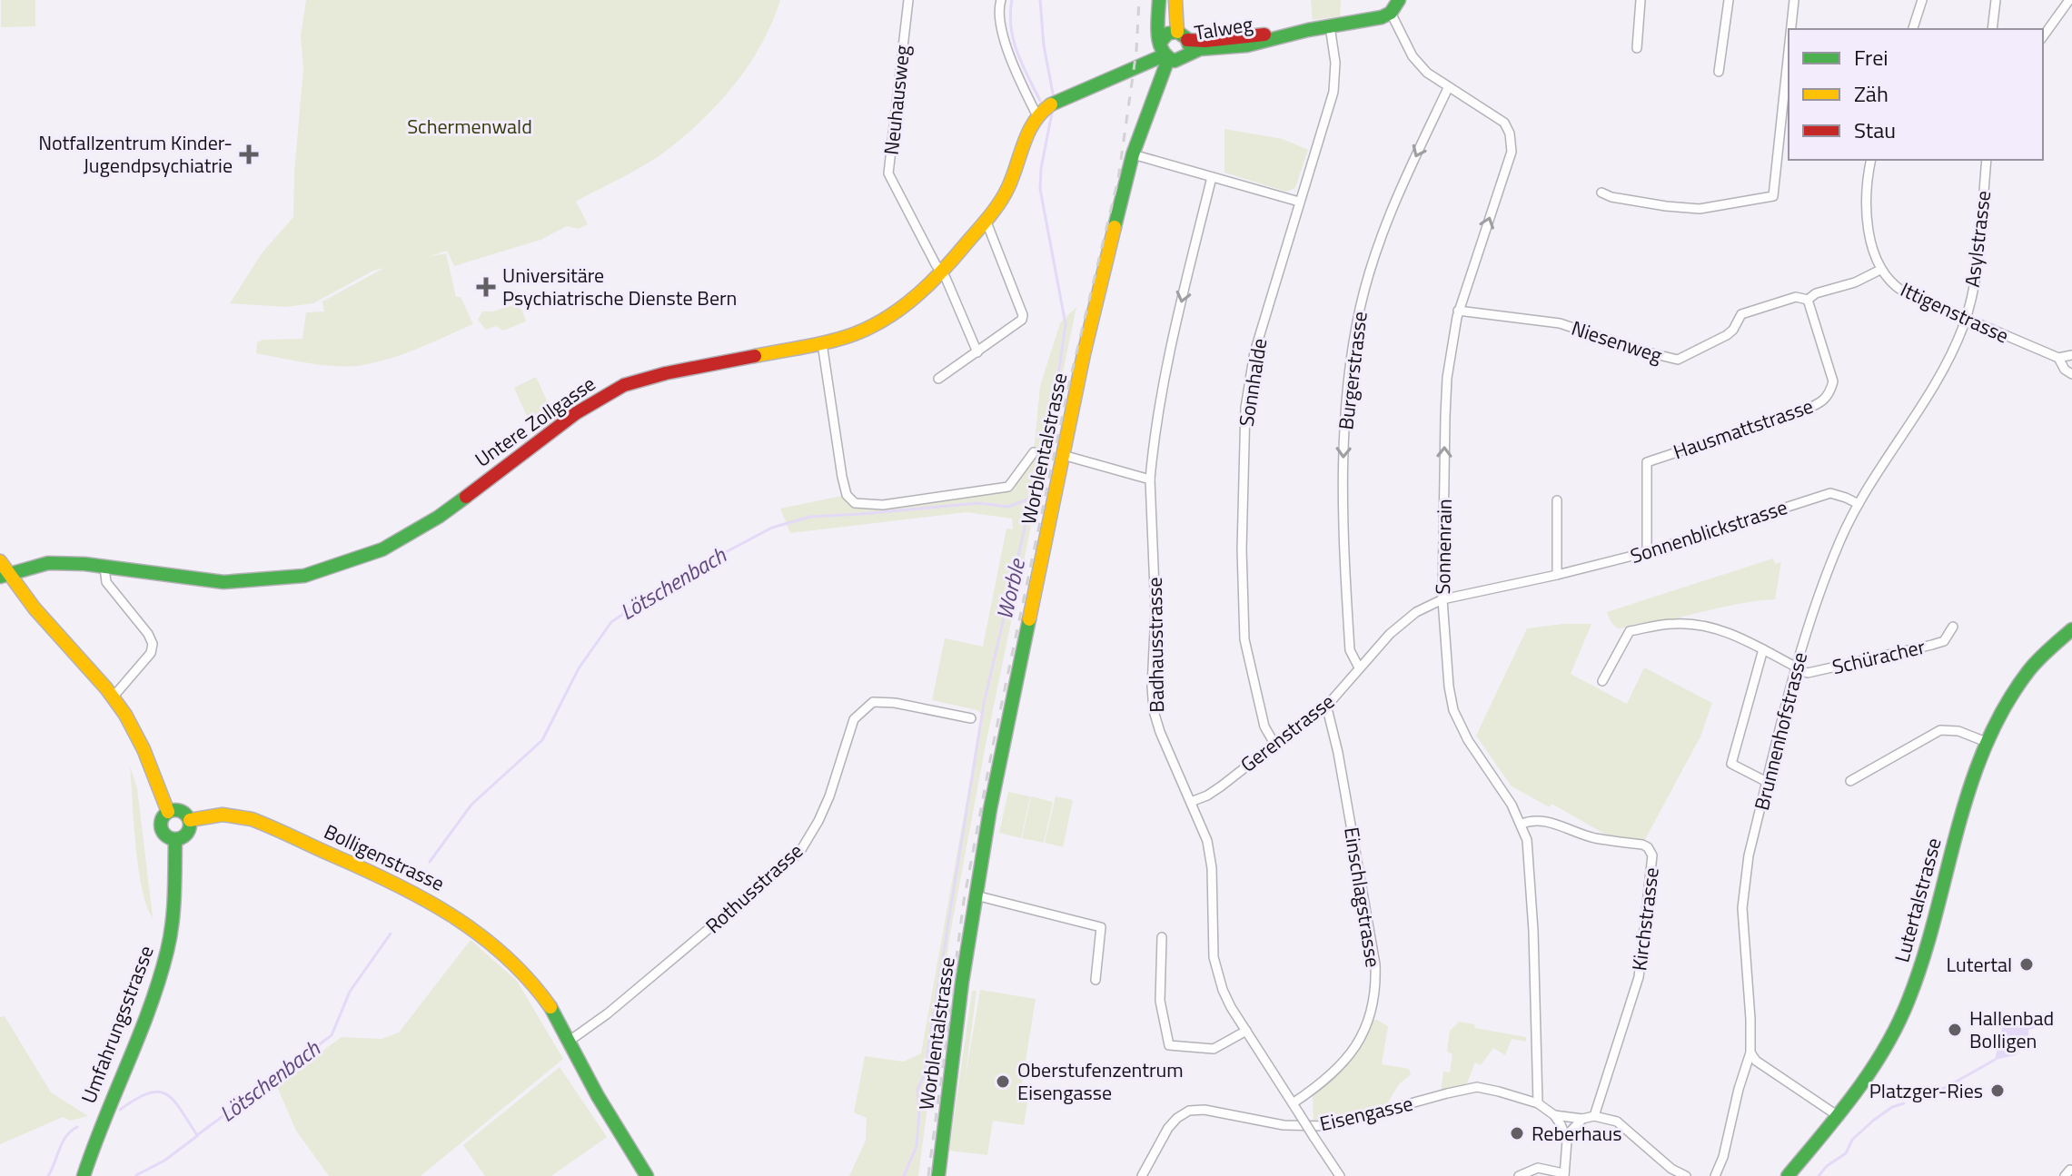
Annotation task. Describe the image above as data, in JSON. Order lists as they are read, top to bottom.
{
  "streets": {
    "main road": [
      "Talweg",
      "Untere Zollgasse",
      "Worblentalstrasse",
      "Bolligenstrasse",
      "Lutertalstrasse",
      "Umfahrungsstrasse"
    ],
    "street": [
      "Neuhausweg",
      "Asylstrasse",
      "Ittigenstrasse",
      "Niesenweg",
      "Burgerstrasse",
      "Sonnhalde",
      "Hausmattstrasse",
      "Sonnenblickstrasse",
      "Sonnenrain",
      "Badhausstrasse",
      "Schüracher",
      "Brunnenhofstrasse",
      "Gerenstrasse",
      "Rothusstrasse",
      "Einschlagstrasse",
      "Kirchstrasse",
      "Eisengasse"
    ]
  },
  "crossings": [
    ["Talweg", "Sonnhalde"],
    ["Talweg", "Worblentalstrasse"],
    ["Talweg", "Sonnenrain"],
    ["Neuhausweg", "Untere Zollgasse"],
    ["Asylstrasse", "Ittigenstrasse"],
    ["Asylstrasse", "Brunnenhofstrasse"],
    ["Ittigenstrasse", "Niesenweg"],
    ["Ittigenstrasse", "Brunnenhofstrasse"],
    ["Niesenweg", "Hausmattstrasse"],
    ["Niesenweg", "Sonnenrain"],
    ["Burgerstrasse", "Sonnenrain"],
    ["Burgerstrasse", "Gerenstrasse"],
    ["Sonnhalde", "Gerenstrasse"],
    ["Hausmattstrasse", "Sonnenblickstrasse"],
    ["Sonnenblickstrasse", "Sonnenrain"],
    ["Sonnenblickstrasse", "Brunnenhofstrasse"],
    ["Sonnenblickstrasse", "Gerenstrasse"],
    ["Sonnenrain", "Gerenstrasse"],
    ["Sonnenrain", "Kirchstrasse"],
    ["Sonnenrain", "Eisengasse"],
    ["Badhausstrasse", "Gerenstrasse"],
    ["Badhausstrasse", "Einschlagstrasse"],
    ["Schüracher", "Brunnenhofstrasse"],
    ["Gerenstrasse", "Einschlagstrasse"],
    ["Bolligenstrasse", "Rothusstrasse"],
    ["Bolligenstrasse", "Umfahrungsstrasse"]
  ],
  "one_way": ["Burgerstrasse", "Sonnenrain"],
  "water": ["Lötschenbach", "Worble"],
  "parks": ["Schermenwald"],
  "places": {
    "health": ["Notfallzentrum Kinder- Jugendpsychiatrie", "Universitäre Psychiatrische Dienste Bern"],
    "other": [
      "Lutertal",
      "Hallenbad Bolligen",
      "Oberstufenzentrum Eisengasse",
      "Platzger-Ries",
      "Reberhaus"
    ]
  },
  "legend": ["Frei", "Zäh", "Stau"]
}
